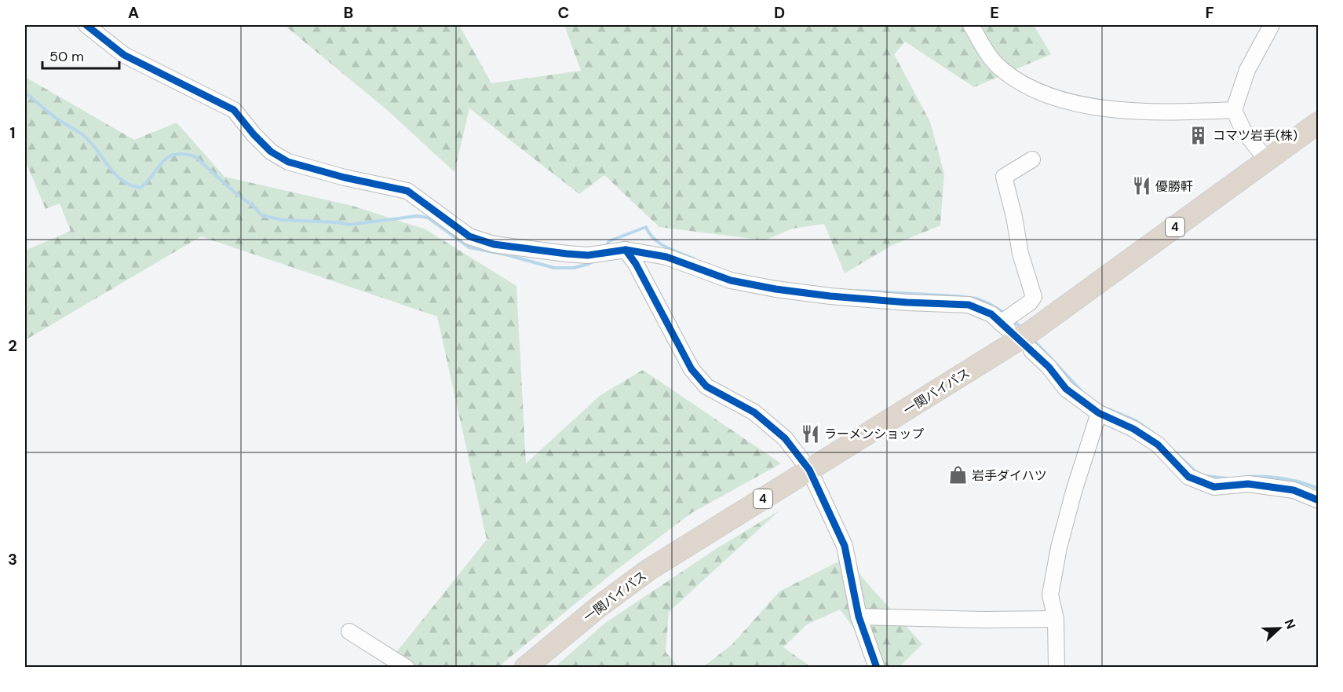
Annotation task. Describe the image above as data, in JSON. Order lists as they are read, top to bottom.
{
  "streets": {
    "highway": ["4", "一関バイパス"]
  },
  "places": {
    "building": ["コマツ岩手(株)"],
    "restaurant": ["優勝軒", "ラーメンショップ"],
    "shop": ["岩手ダイハツ"]
  },
  "scale_bar": "50 m",
  "north": "right",
  "grid": {
    "columns": [
      "A",
      "B",
      "C",
      "D",
      "E",
      "F"
    ],
    "rows": ["1", "2", "3"]
  }
}
